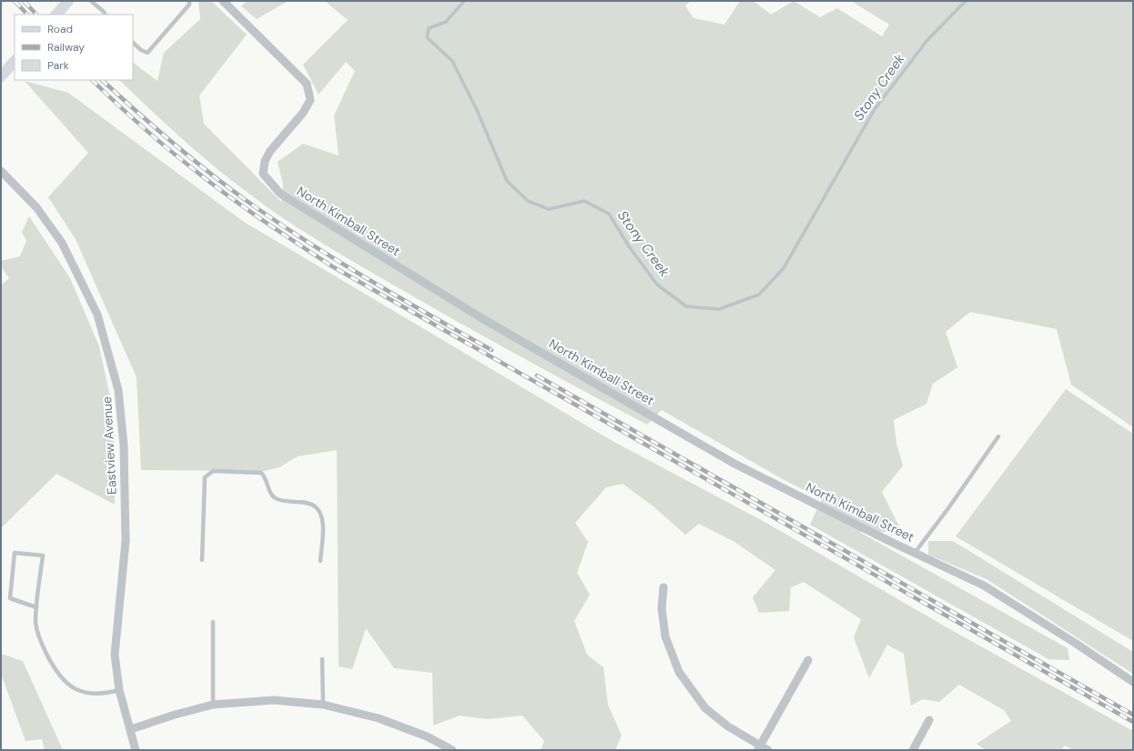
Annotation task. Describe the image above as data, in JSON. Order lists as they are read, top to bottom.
{
  "streets": {
    "street": ["North Kimball Street", "Eastview Avenue"]
  },
  "water": ["Stony Creek"],
  "legend": ["Road", "Railway", "Park"]
}
